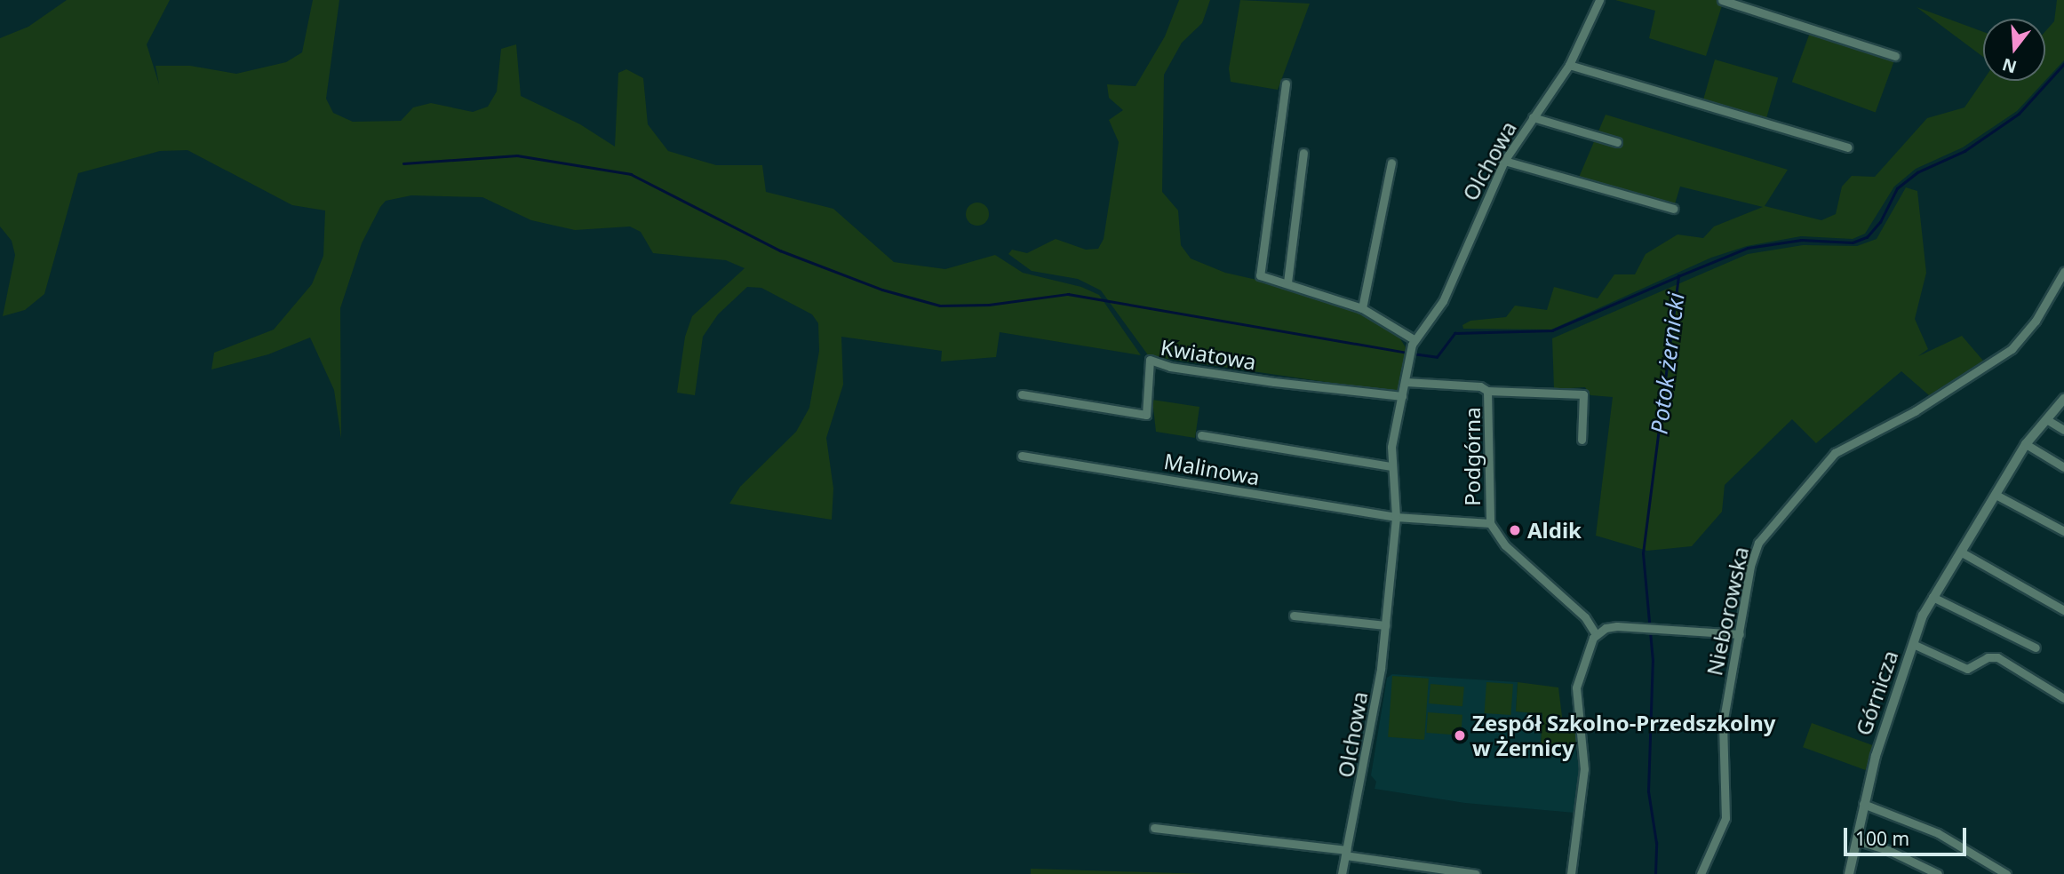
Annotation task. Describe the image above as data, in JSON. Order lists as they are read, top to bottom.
{
  "streets": {
    "street": [
      "Olchowa",
      "Kwiatowa",
      "Podgórna",
      "Malinowa",
      "Nieborowska",
      "Górnicza"
    ]
  },
  "crossings": [
    ["Olchowa", "Kwiatowa"],
    ["Olchowa", "Podgórna"],
    ["Olchowa", "Malinowa"],
    ["Podgórna", "Malinowa"]
  ],
  "water": ["Potok żernicki"],
  "places": ["Aldik", "Zespół Szkolno-Przedszkolny w Żernicy"],
  "scale_bar": "100 m",
  "north": "bottom"
}
